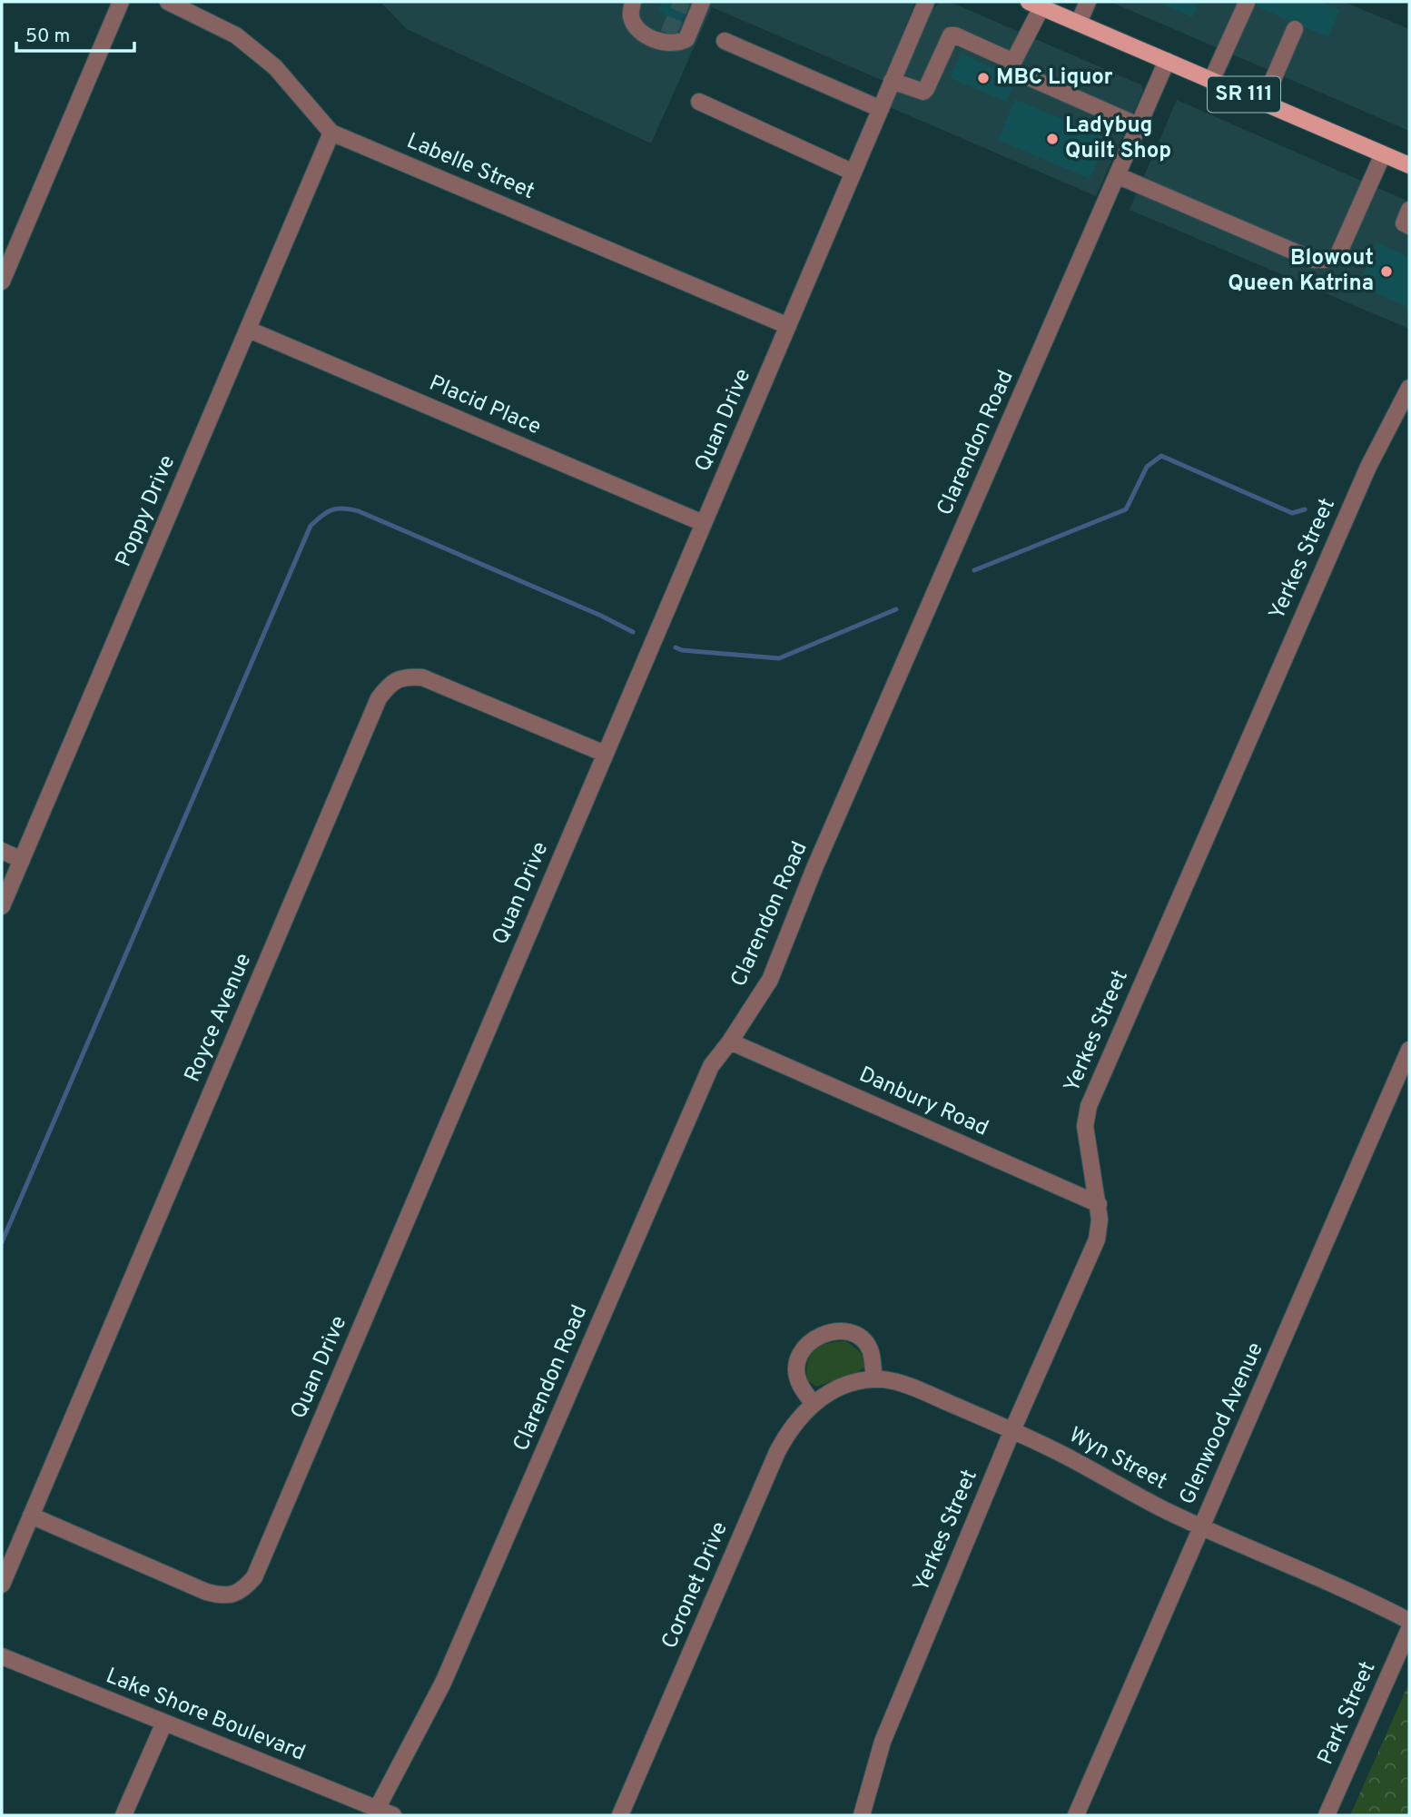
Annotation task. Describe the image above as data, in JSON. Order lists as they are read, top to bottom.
{
  "streets": {
    "main road": ["SR 111"],
    "street": [
      "Labelle Street",
      "Placid Place",
      "Quan Drive",
      "Clarendon Road",
      "Poppy Drive",
      "Yerkes Street",
      "Royce Avenue",
      "Danbury Road",
      "Glenwood Avenue",
      "Wyn Street",
      "Coronet Drive",
      "Park Street",
      "Lake Shore Boulevard"
    ]
  },
  "crossings": [
    ["SR 111", "Clarendon Road"],
    ["Labelle Street", "Quan Drive"],
    ["Labelle Street", "Poppy Drive"],
    ["Placid Place", "Quan Drive"],
    ["Placid Place", "Poppy Drive"],
    ["Quan Drive", "Royce Avenue"],
    ["Clarendon Road", "Danbury Road"],
    ["Clarendon Road", "Lake Shore Boulevard"],
    ["Yerkes Street", "Danbury Road"],
    ["Yerkes Street", "Wyn Street"],
    ["Glenwood Avenue", "Wyn Street"],
    ["Wyn Street", "Coronet Drive"]
  ],
  "places": ["MBC Liquor", "Ladybug Quilt Shop", "Blowout Queen Katrina"],
  "scale_bar": "50 m"
}
